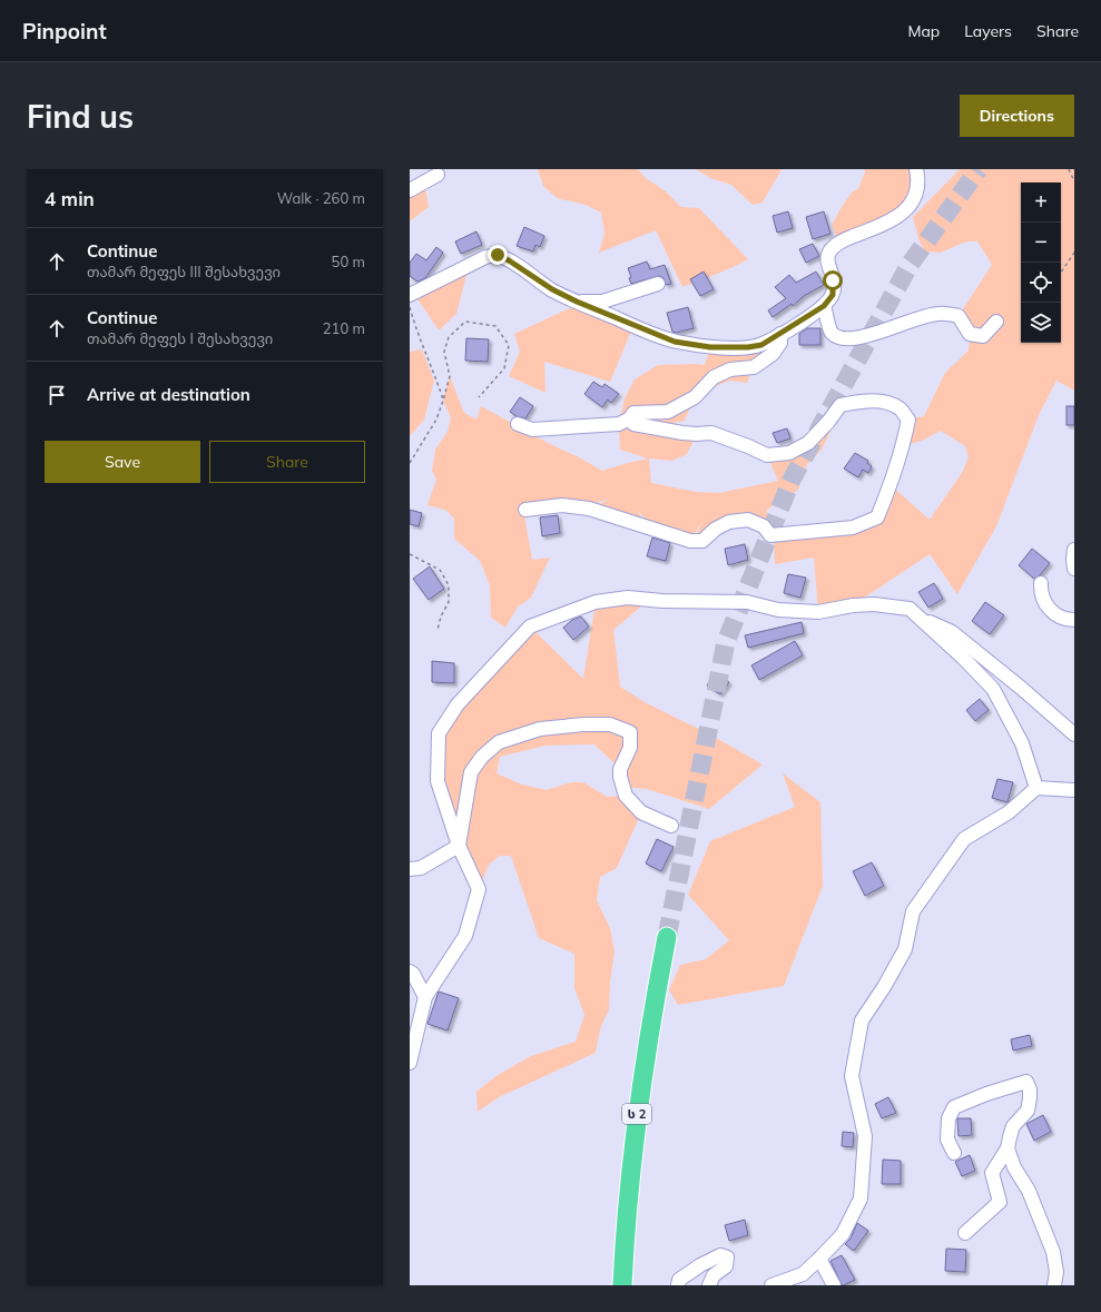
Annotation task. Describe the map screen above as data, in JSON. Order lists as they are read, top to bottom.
{
  "streets": {
    "highway": ["ს 2"]
  },
  "page": {
    "header": "Pinpoint",
    "nav": ["Map", "Layers", "Share"],
    "buttons": [
      "Directions",
      ["Save", "Share"]
    ],
    "title": "Find us",
    "heading": ["4 min", "Walk · 260 m"],
    "map_buttons": ["+", "−"],
    "list": [
      ["Continue", "თამარ მეფეს III შესახვევი", "50 m"],
      ["Continue", "თამარ მეფეს I შესახვევი", "210 m"],
      "Arrive at destination"
    ]
  }
}
